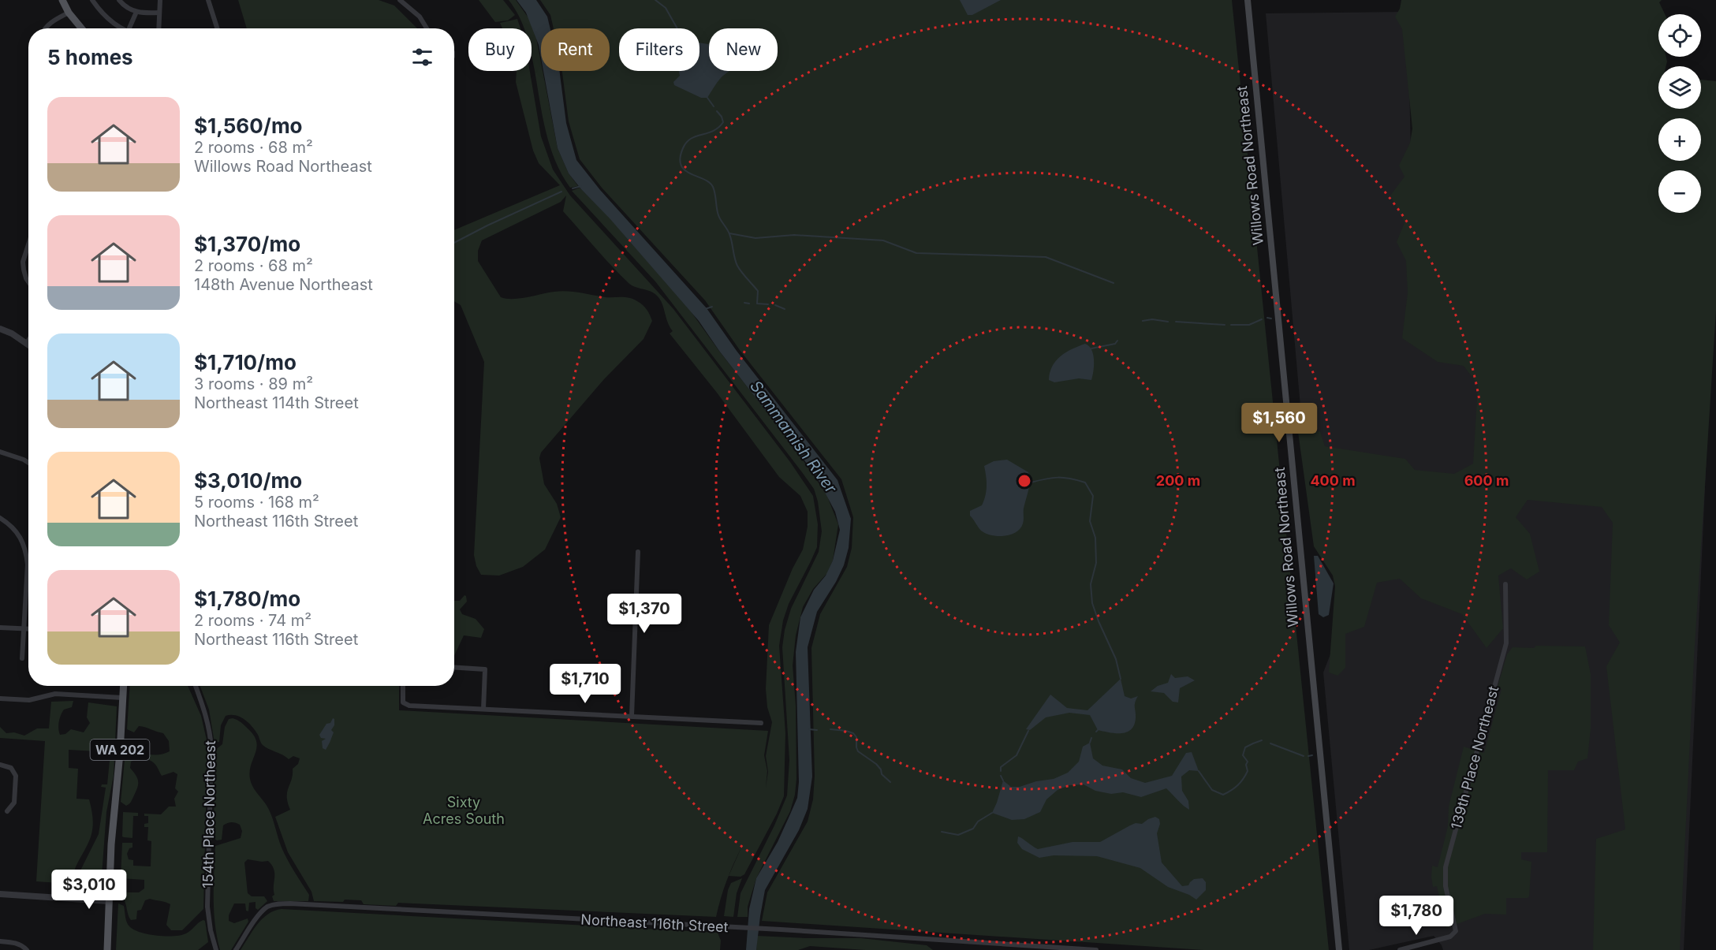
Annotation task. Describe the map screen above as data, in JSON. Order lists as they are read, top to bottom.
{
  "streets": {
    "main road": ["Willows Road Northeast", "WA 202"],
    "street": ["139th Place Northeast", "154th Place Northeast", "Northeast 116th Street"]
  },
  "water": ["Sammamish River"],
  "parks": ["Sixty Acres South"],
  "page": {
    "map_buttons": ["+", "−"],
    "chip": [
      "Buy",
      "Rent",
      "Filters",
      "New"
    ],
    "heading": "5 homes",
    "list": [
      {
        "name": "$1,560/mo",
        "note": "2 rooms · 68 m² · Willows Road Northeast"
      },
      {
        "name": "$1,370/mo",
        "note": "2 rooms · 68 m² · 148th Avenue Northeast"
      },
      {
        "name": "$1,710/mo",
        "note": "3 rooms · 89 m² · Northeast 114th Street"
      },
      {
        "name": "$3,010/mo",
        "note": "5 rooms · 168 m² · Northeast 116th Street"
      },
      {
        "name": "$1,780/mo",
        "note": "2 rooms · 74 m² · Northeast 116th Street"
      }
    ],
    "price": [
      "$1,560",
      "$1,370",
      "$1,710",
      "$3,010",
      "$1,780"
    ]
  },
  "rings": ["200 m", "400 m", "600 m"]
}
